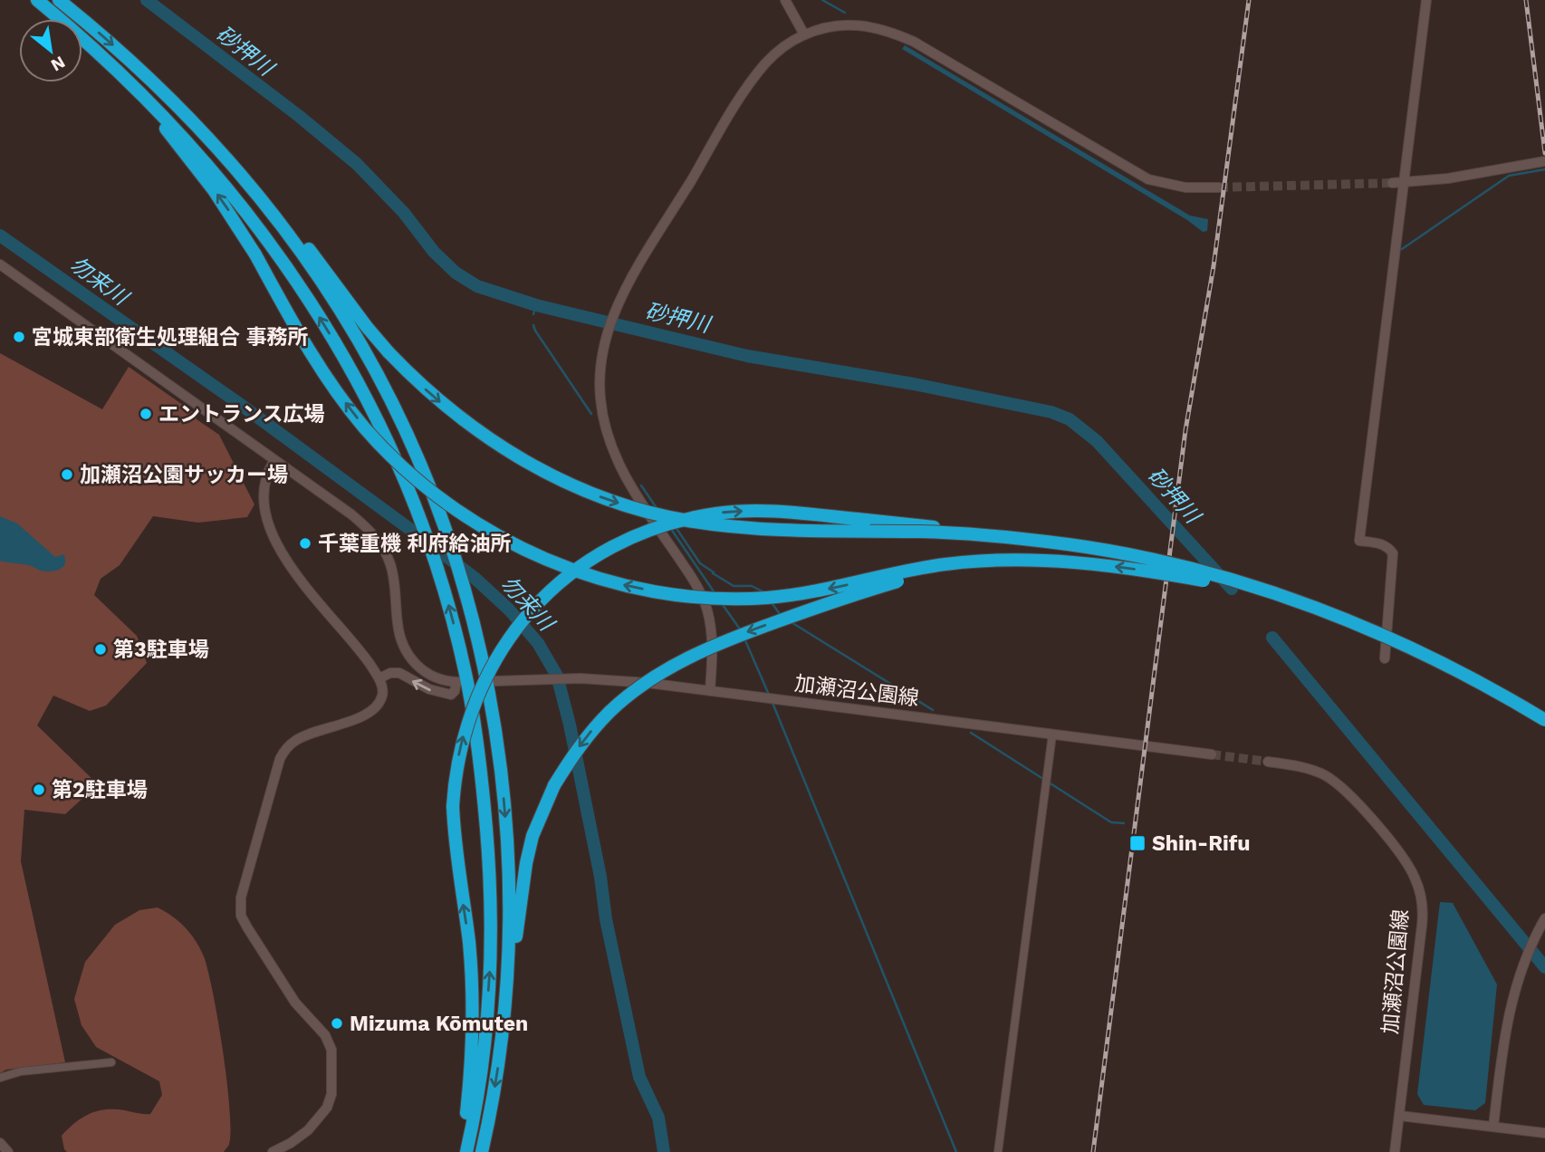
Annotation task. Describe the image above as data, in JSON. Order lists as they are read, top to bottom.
{
  "streets": {
    "street": ["加瀬沼公園線"]
  },
  "water": ["砂押川", "勿来川"],
  "places": {
    "other": [
      "宮城東部衛生処理組合 事務所",
      "エントランス広場",
      "加瀬沼公園サッカー場",
      "千葉重機 利府給油所",
      "第3駐車場",
      "第2駐車場",
      "Mizuma Kōmuten"
    ],
    "transit": ["Shin-Rifu"]
  },
  "north": "bottom right"
}
